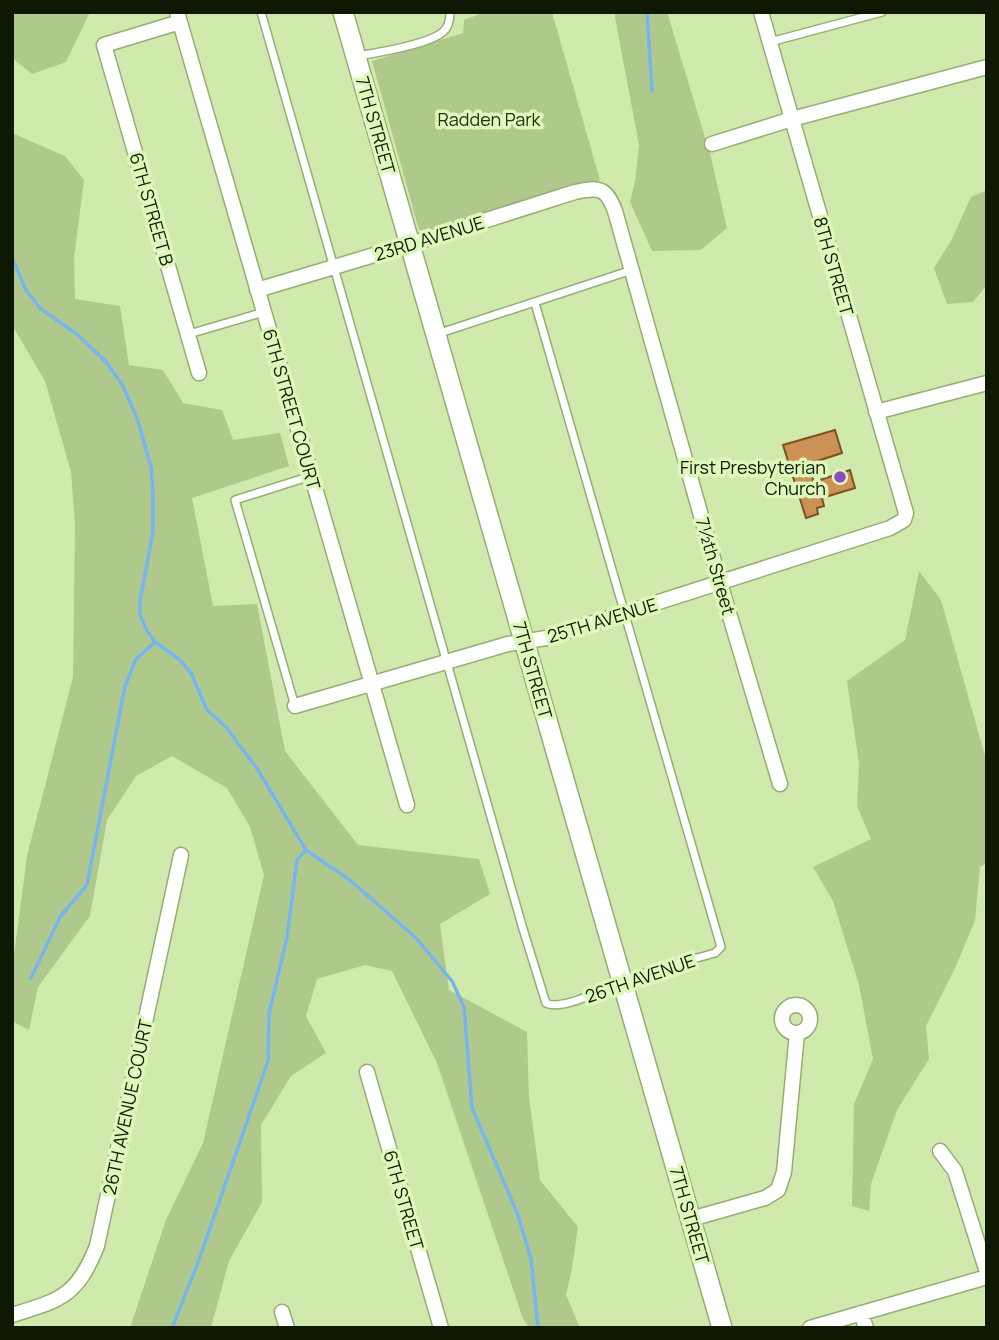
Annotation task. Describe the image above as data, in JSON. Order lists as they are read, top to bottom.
{
  "streets": {
    "main road": ["7TH STREET"],
    "street": [
      "6TH STREET B",
      "23RD AVENUE",
      "8TH STREET",
      "6TH STREET COURT",
      "7½th Street",
      "25TH AVENUE",
      "26TH AVENUE COURT",
      "6TH STREET"
    ],
    "lane": ["26TH AVENUE"]
  },
  "crossings": [
    ["7TH STREET", "23RD AVENUE"],
    ["7TH STREET", "25TH AVENUE"],
    ["7TH STREET", "26TH AVENUE"],
    ["6TH STREET B", "6TH STREET COURT"],
    ["23RD AVENUE", "6TH STREET COURT"],
    ["23RD AVENUE", "7½th Street"],
    ["8TH STREET", "25TH AVENUE"],
    ["6TH STREET COURT", "25TH AVENUE"],
    ["7½th Street", "25TH AVENUE"],
    ["25TH AVENUE", "26TH AVENUE"]
  ],
  "parks": ["Radden Park"],
  "places": ["First Presbyterian Church"]
}
